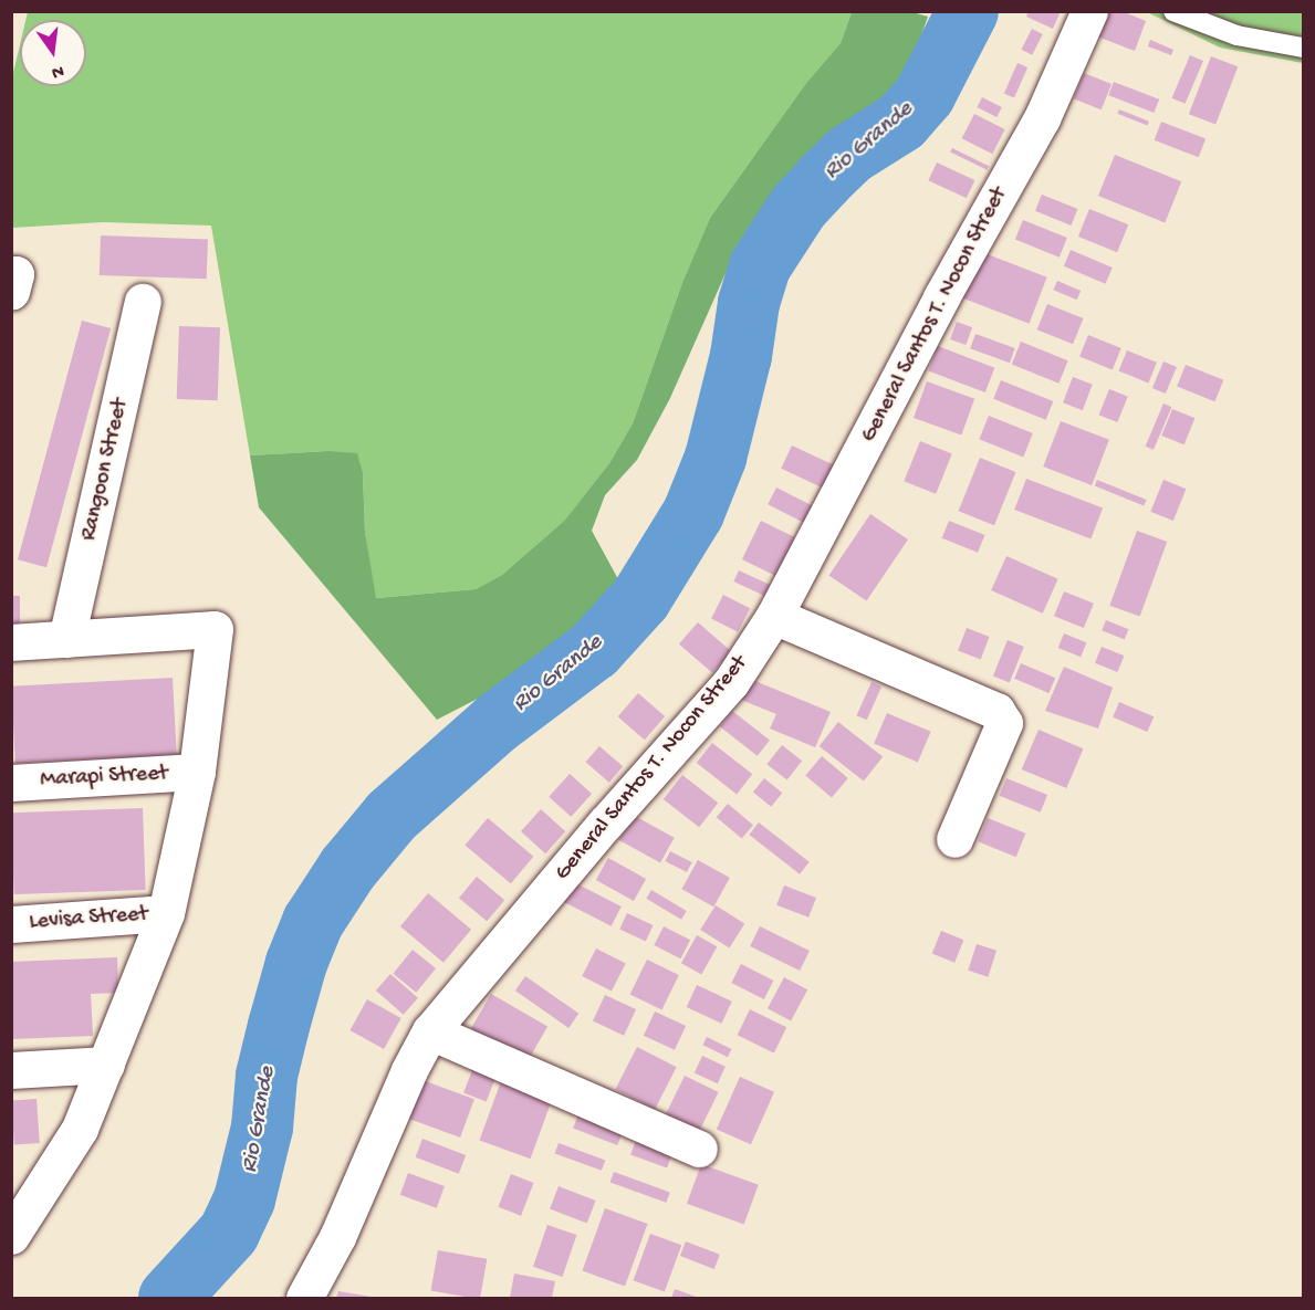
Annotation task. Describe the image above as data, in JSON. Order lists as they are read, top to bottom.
{
  "streets": {
    "street": [
      "General Santos T. Nocon Street",
      "Rangoon Street",
      "Marapi Street",
      "Levisa Street"
    ]
  },
  "water": ["Rio Grande"],
  "north": "bottom"
}
